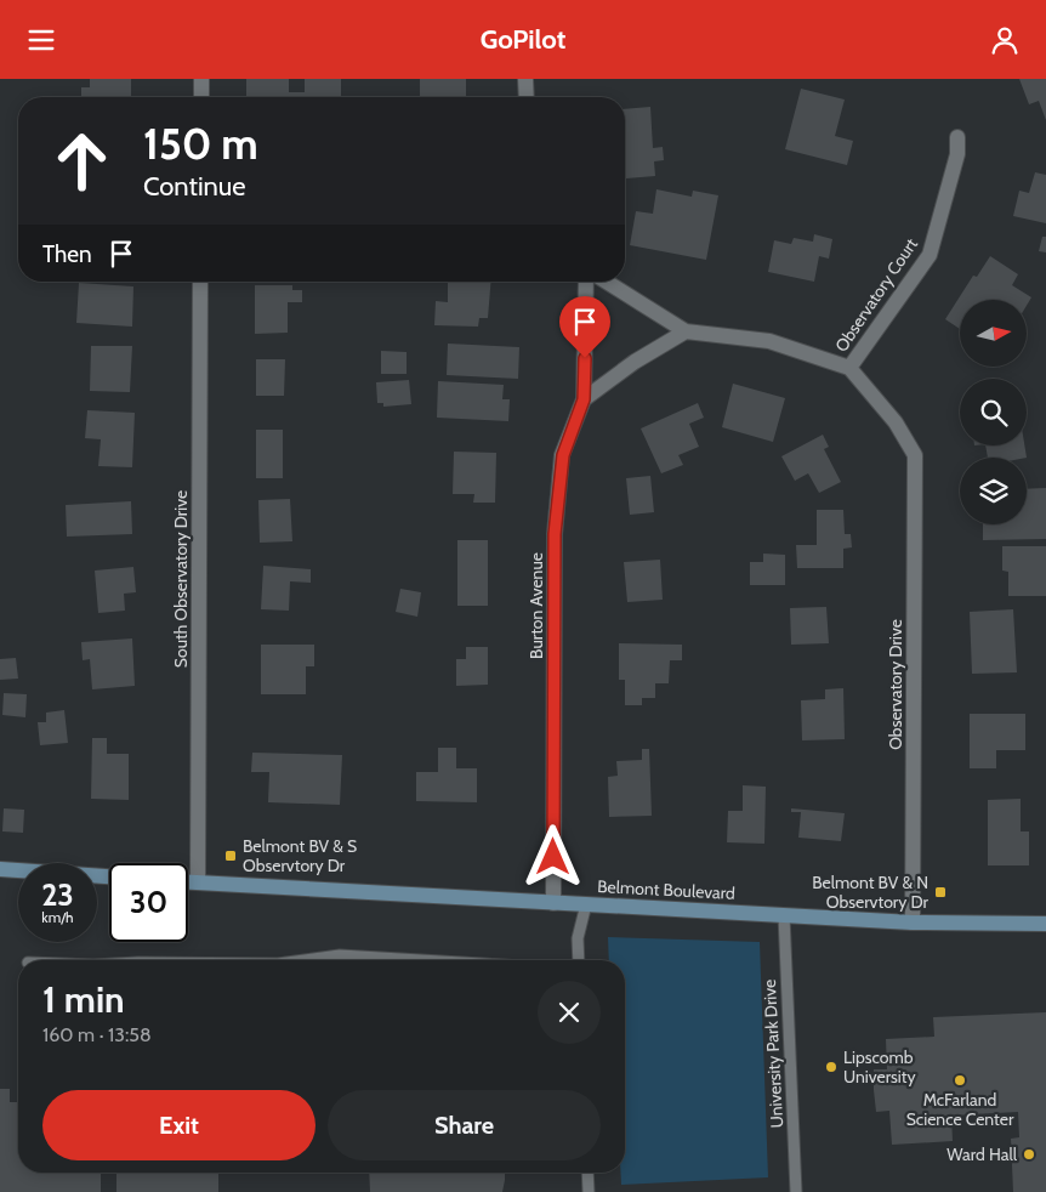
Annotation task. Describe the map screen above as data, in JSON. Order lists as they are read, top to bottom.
{
  "streets": {
    "street": [
      "Observatory Court",
      "South Observatory Drive",
      "Burton Avenue",
      "Observatory Drive",
      "Belmont Boulevard"
    ],
    "lane": ["University Park Drive"]
  },
  "crossings": [
    ["Observatory Court", "Observatory Drive"],
    ["South Observatory Drive", "Belmont Boulevard"],
    ["Burton Avenue", "Belmont Boulevard"],
    ["Observatory Drive", "Belmont Boulevard"],
    ["Belmont Boulevard", "University Park Drive"]
  ],
  "places": {
    "transit": ["Belmont BV & S Observtory Dr", "Belmont BV & N Observtory Dr"],
    "other": ["Lipscomb University", "McFarland Science Center", "Ward Hall"]
  },
  "north": "right",
  "page": {
    "header": "GoPilot",
    "turn": ["150 m", "Continue"],
    "then": "Then",
    "speed": "23 km/h",
    "limit": "30",
    "heading": ["1 min", "160 m · 13:58"],
    "buttons": ["Exit", "Share"]
  }
}
